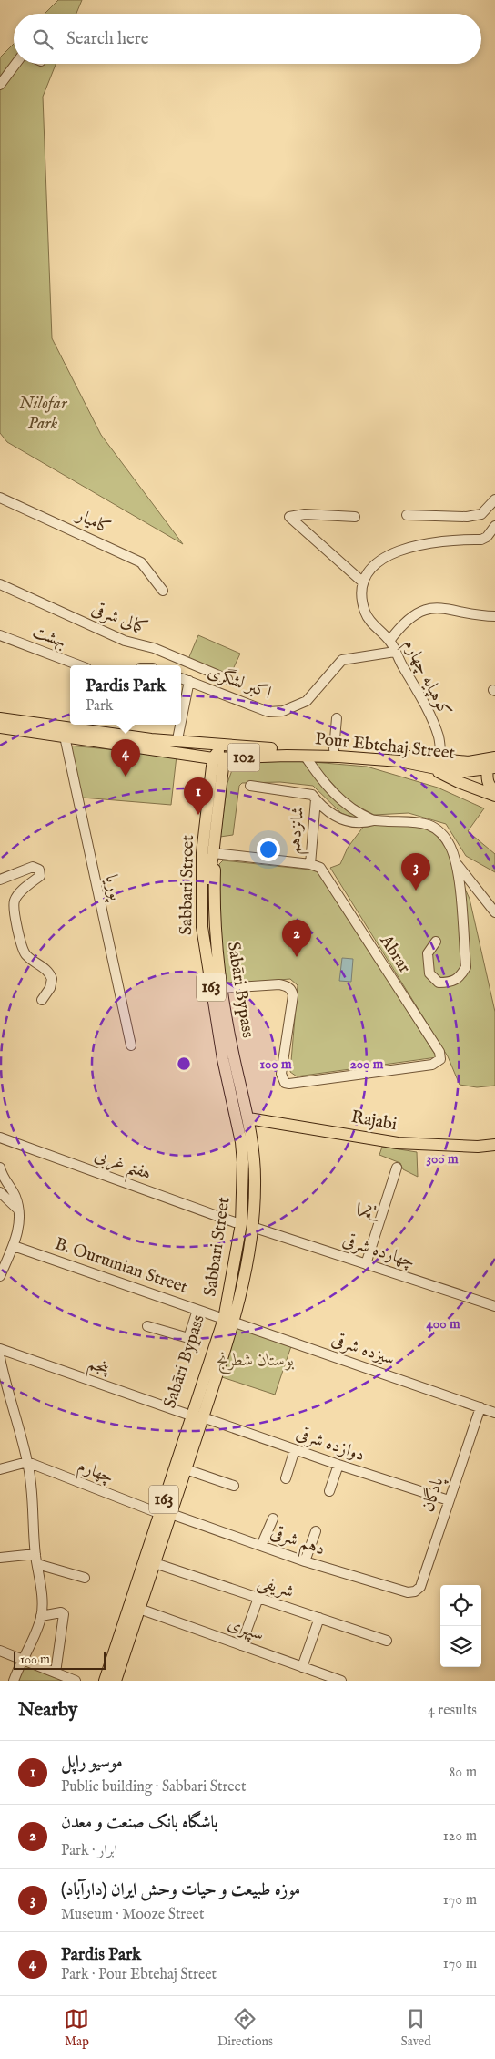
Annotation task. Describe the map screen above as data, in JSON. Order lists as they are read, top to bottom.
{
  "streets": {
    "main road": [
      "Pour Ebtehaj Street",
      "102",
      "Sabbari Street",
      "163",
      "Sabāri Bypass",
      "Rajabi"
    ],
    "street": [
      "کامیار",
      "کمالی شرقی",
      "بهشت",
      "کوهپایه چهارم",
      "اکبر لشگری",
      "شانزدهم",
      "پوریا",
      "هفتم غربی",
      "یکم",
      "چهارده شرقی",
      "B. Ourumian Street",
      "سیزده شرقی",
      "پنجم",
      "دوازده شرقی",
      "چهارم",
      "پادگان",
      "دهم شرقی",
      "شریفی",
      "سپهری"
    ]
  },
  "crossings": [
    ["کوهپایه چهارم", "اکبر لشگری"],
    ["کوهپایه چهارم", "Pour Ebtehaj Street"],
    ["Pour Ebtehaj Street", "Sabbari Street"],
    ["Pour Ebtehaj Street", "پوریا"],
    ["Sabbari Street", "Sabāri Bypass"],
    ["Sabbari Street", "B. Ourumian Street"],
    ["Sabbari Street", "سیزده شرقی"],
    ["Sabāri Bypass", "Rajabi"],
    ["Sabāri Bypass", "هفتم غربی"],
    ["Sabāri Bypass", "چهارده شرقی"],
    ["Sabāri Bypass", "B. Ourumian Street"],
    ["Sabāri Bypass", "سیزده شرقی"],
    ["Sabāri Bypass", "پنجم"],
    ["Sabāri Bypass", "دوازده شرقی"],
    ["Sabāri Bypass", "چهارم"],
    ["Sabāri Bypass", "دهم شرقی"],
    ["Sabāri Bypass", "شریفی"],
    ["Sabāri Bypass", "سپهری"],
    ["هفتم غربی", "چهارده شرقی"],
    ["یکم", "چهارده شرقی"],
    ["B. Ourumian Street", "سیزده شرقی"],
    ["سیزده شرقی", "پادگان"],
    ["دوازده شرقی", "پادگان"],
    ["پادگان", "دهم شرقی"]
  ],
  "parks": ["Nilofar Park", "بوستان شطرنج"],
  "scale_bar": "100 m",
  "page": {
    "search": "Search here",
    "popup": ["Pardis Park", "Park"],
    "pins": [
      "4",
      "1",
      "3",
      "2"
    ],
    "scale": "100 m",
    "heading": ["Nearby", "4 results"],
    "list": [
      {
        "mark": "1",
        "name": "موسیو راپل",
        "note": "Public building · Sabbari Street",
        "value": "80 m"
      },
      {
        "mark": "2",
        "name": "باشگاه بانک صنعت و معدن",
        "note": "Park · ابرار",
        "value": "120 m"
      },
      {
        "mark": "3",
        "name": "موزه طبیعت و حیات وحش ایران (دارآباد)",
        "note": "Museum · Mooze Street",
        "value": "170 m"
      },
      {
        "mark": "4",
        "name": "Pardis Park",
        "note": "Park · Pour Ebtehaj Street",
        "value": "170 m"
      }
    ],
    "nav": ["Map", "Directions", "Saved"]
  },
  "rings": [
    "100 m",
    "200 m",
    "300 m",
    "400 m"
  ]
}
